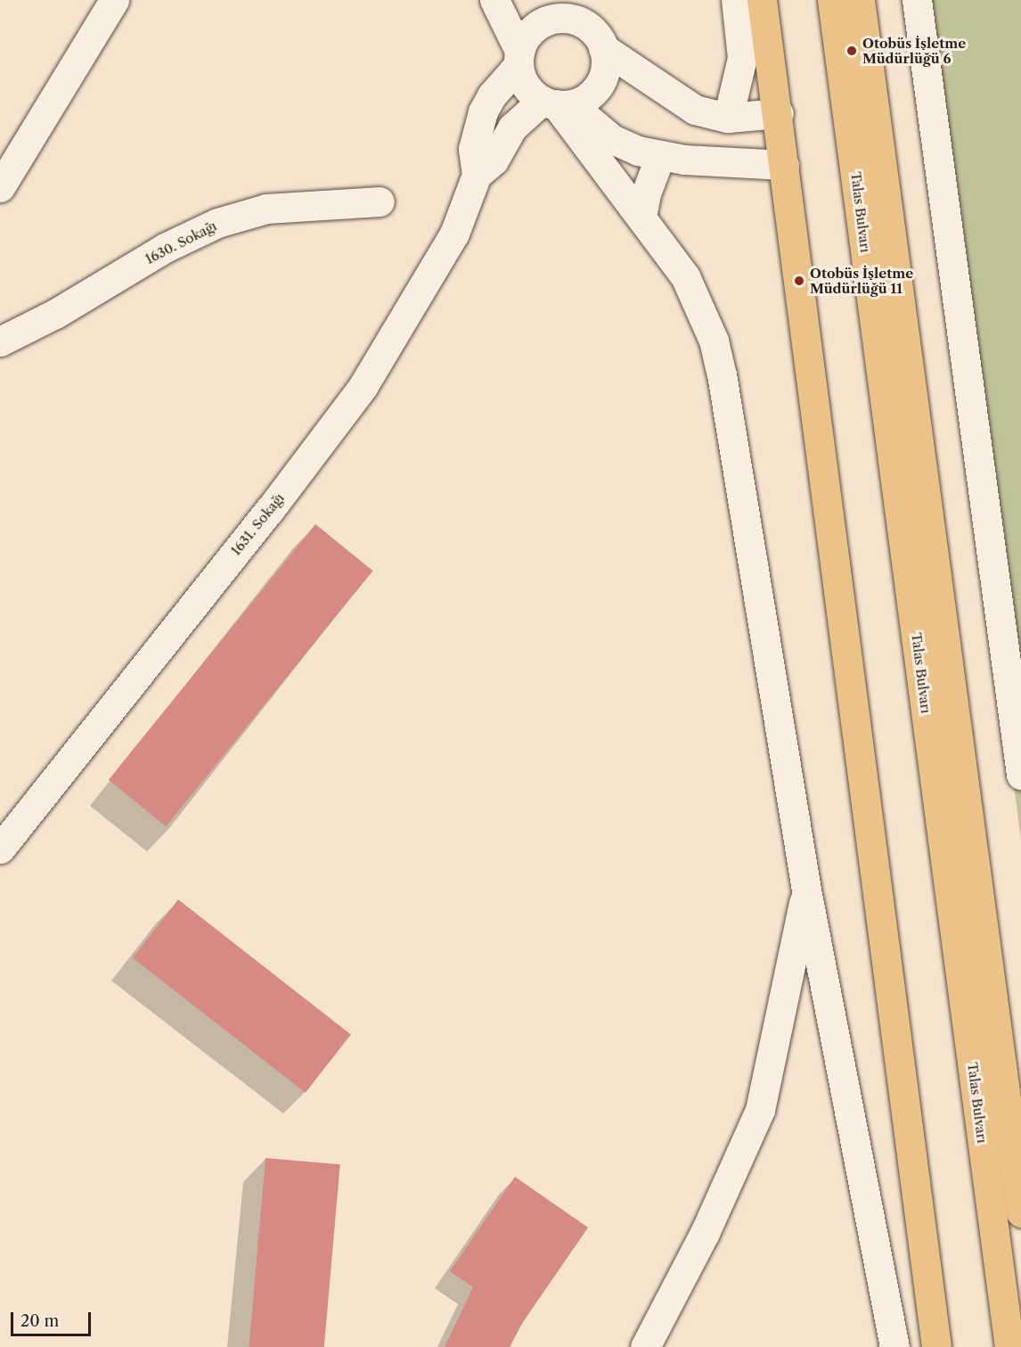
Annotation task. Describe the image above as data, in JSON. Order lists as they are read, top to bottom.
{
  "streets": {
    "main road": ["Talas Bulvarı"],
    "street": ["1630. Sokağı", "1631. Sokağı"]
  },
  "places": ["Otobüs İşletme Müdürlüğü 6", "Otobüs İşletme Müdürlüğü 11"],
  "scale_bar": "20 m"
}
